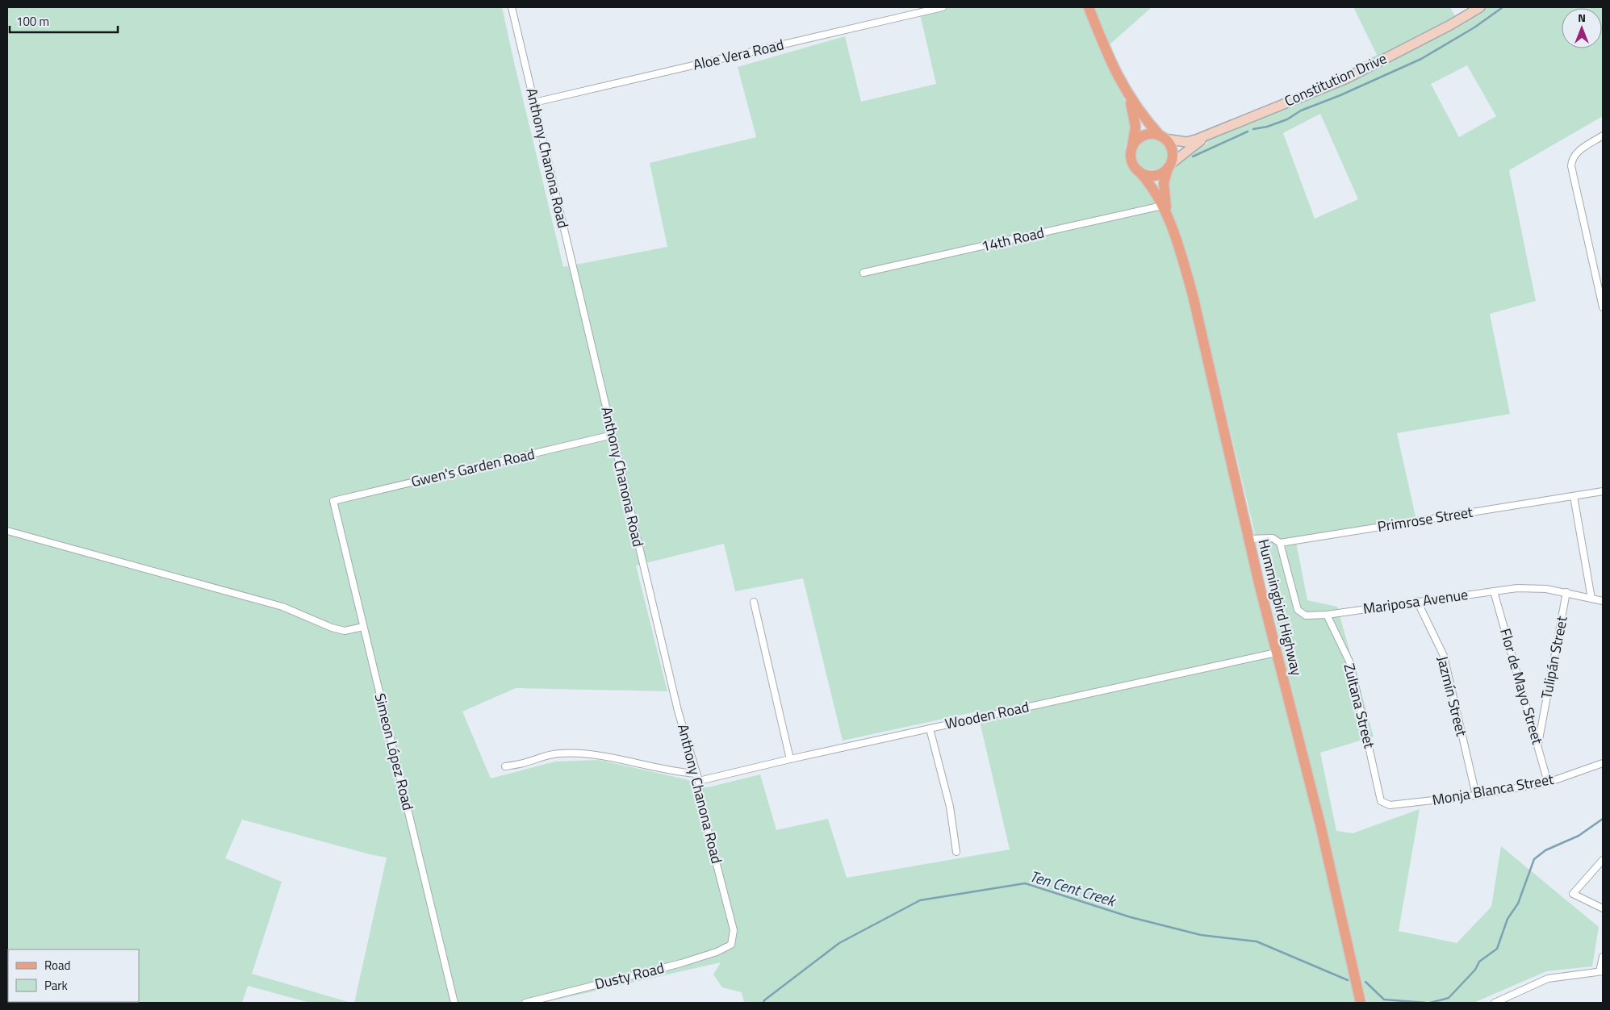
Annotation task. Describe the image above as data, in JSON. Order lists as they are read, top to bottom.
{
  "streets": {
    "main road": ["Constitution Drive", "Hummingbird Highway"],
    "street": [
      "Aloe Vera Road",
      "Anthony Chanona Road",
      "14th Road",
      "Gwen's Garden Road",
      "Primrose Street",
      "Mariposa Avenue",
      "Tulipán Street",
      "Flor de Mayo Street",
      "Jazmín Street",
      "Zultana Street",
      "Wooden Road",
      "Simeon López Road",
      "Monja Blanca Street",
      "Dusty Road"
    ]
  },
  "crossings": [
    ["Aloe Vera Road", "Anthony Chanona Road"],
    ["Constitution Drive", "Hummingbird Highway"],
    ["Anthony Chanona Road", "Gwen's Garden Road"],
    ["Anthony Chanona Road", "Wooden Road"],
    ["Anthony Chanona Road", "Dusty Road"],
    ["14th Road", "Hummingbird Highway"],
    ["Gwen's Garden Road", "Simeon López Road"],
    ["Primrose Street", "Mariposa Avenue"],
    ["Primrose Street", "Hummingbird Highway"],
    ["Mariposa Avenue", "Tulipán Street"],
    ["Mariposa Avenue", "Flor de Mayo Street"],
    ["Mariposa Avenue", "Jazmín Street"],
    ["Mariposa Avenue", "Zultana Street"],
    ["Hummingbird Highway", "Wooden Road"],
    ["Tulipán Street", "Flor de Mayo Street"],
    ["Flor de Mayo Street", "Monja Blanca Street"],
    ["Jazmín Street", "Monja Blanca Street"],
    ["Zultana Street", "Monja Blanca Street"]
  ],
  "water": ["Ten Cent Creek"],
  "legend": ["Road", "Park"],
  "scale_bar": "100 m",
  "north": "top"
}
